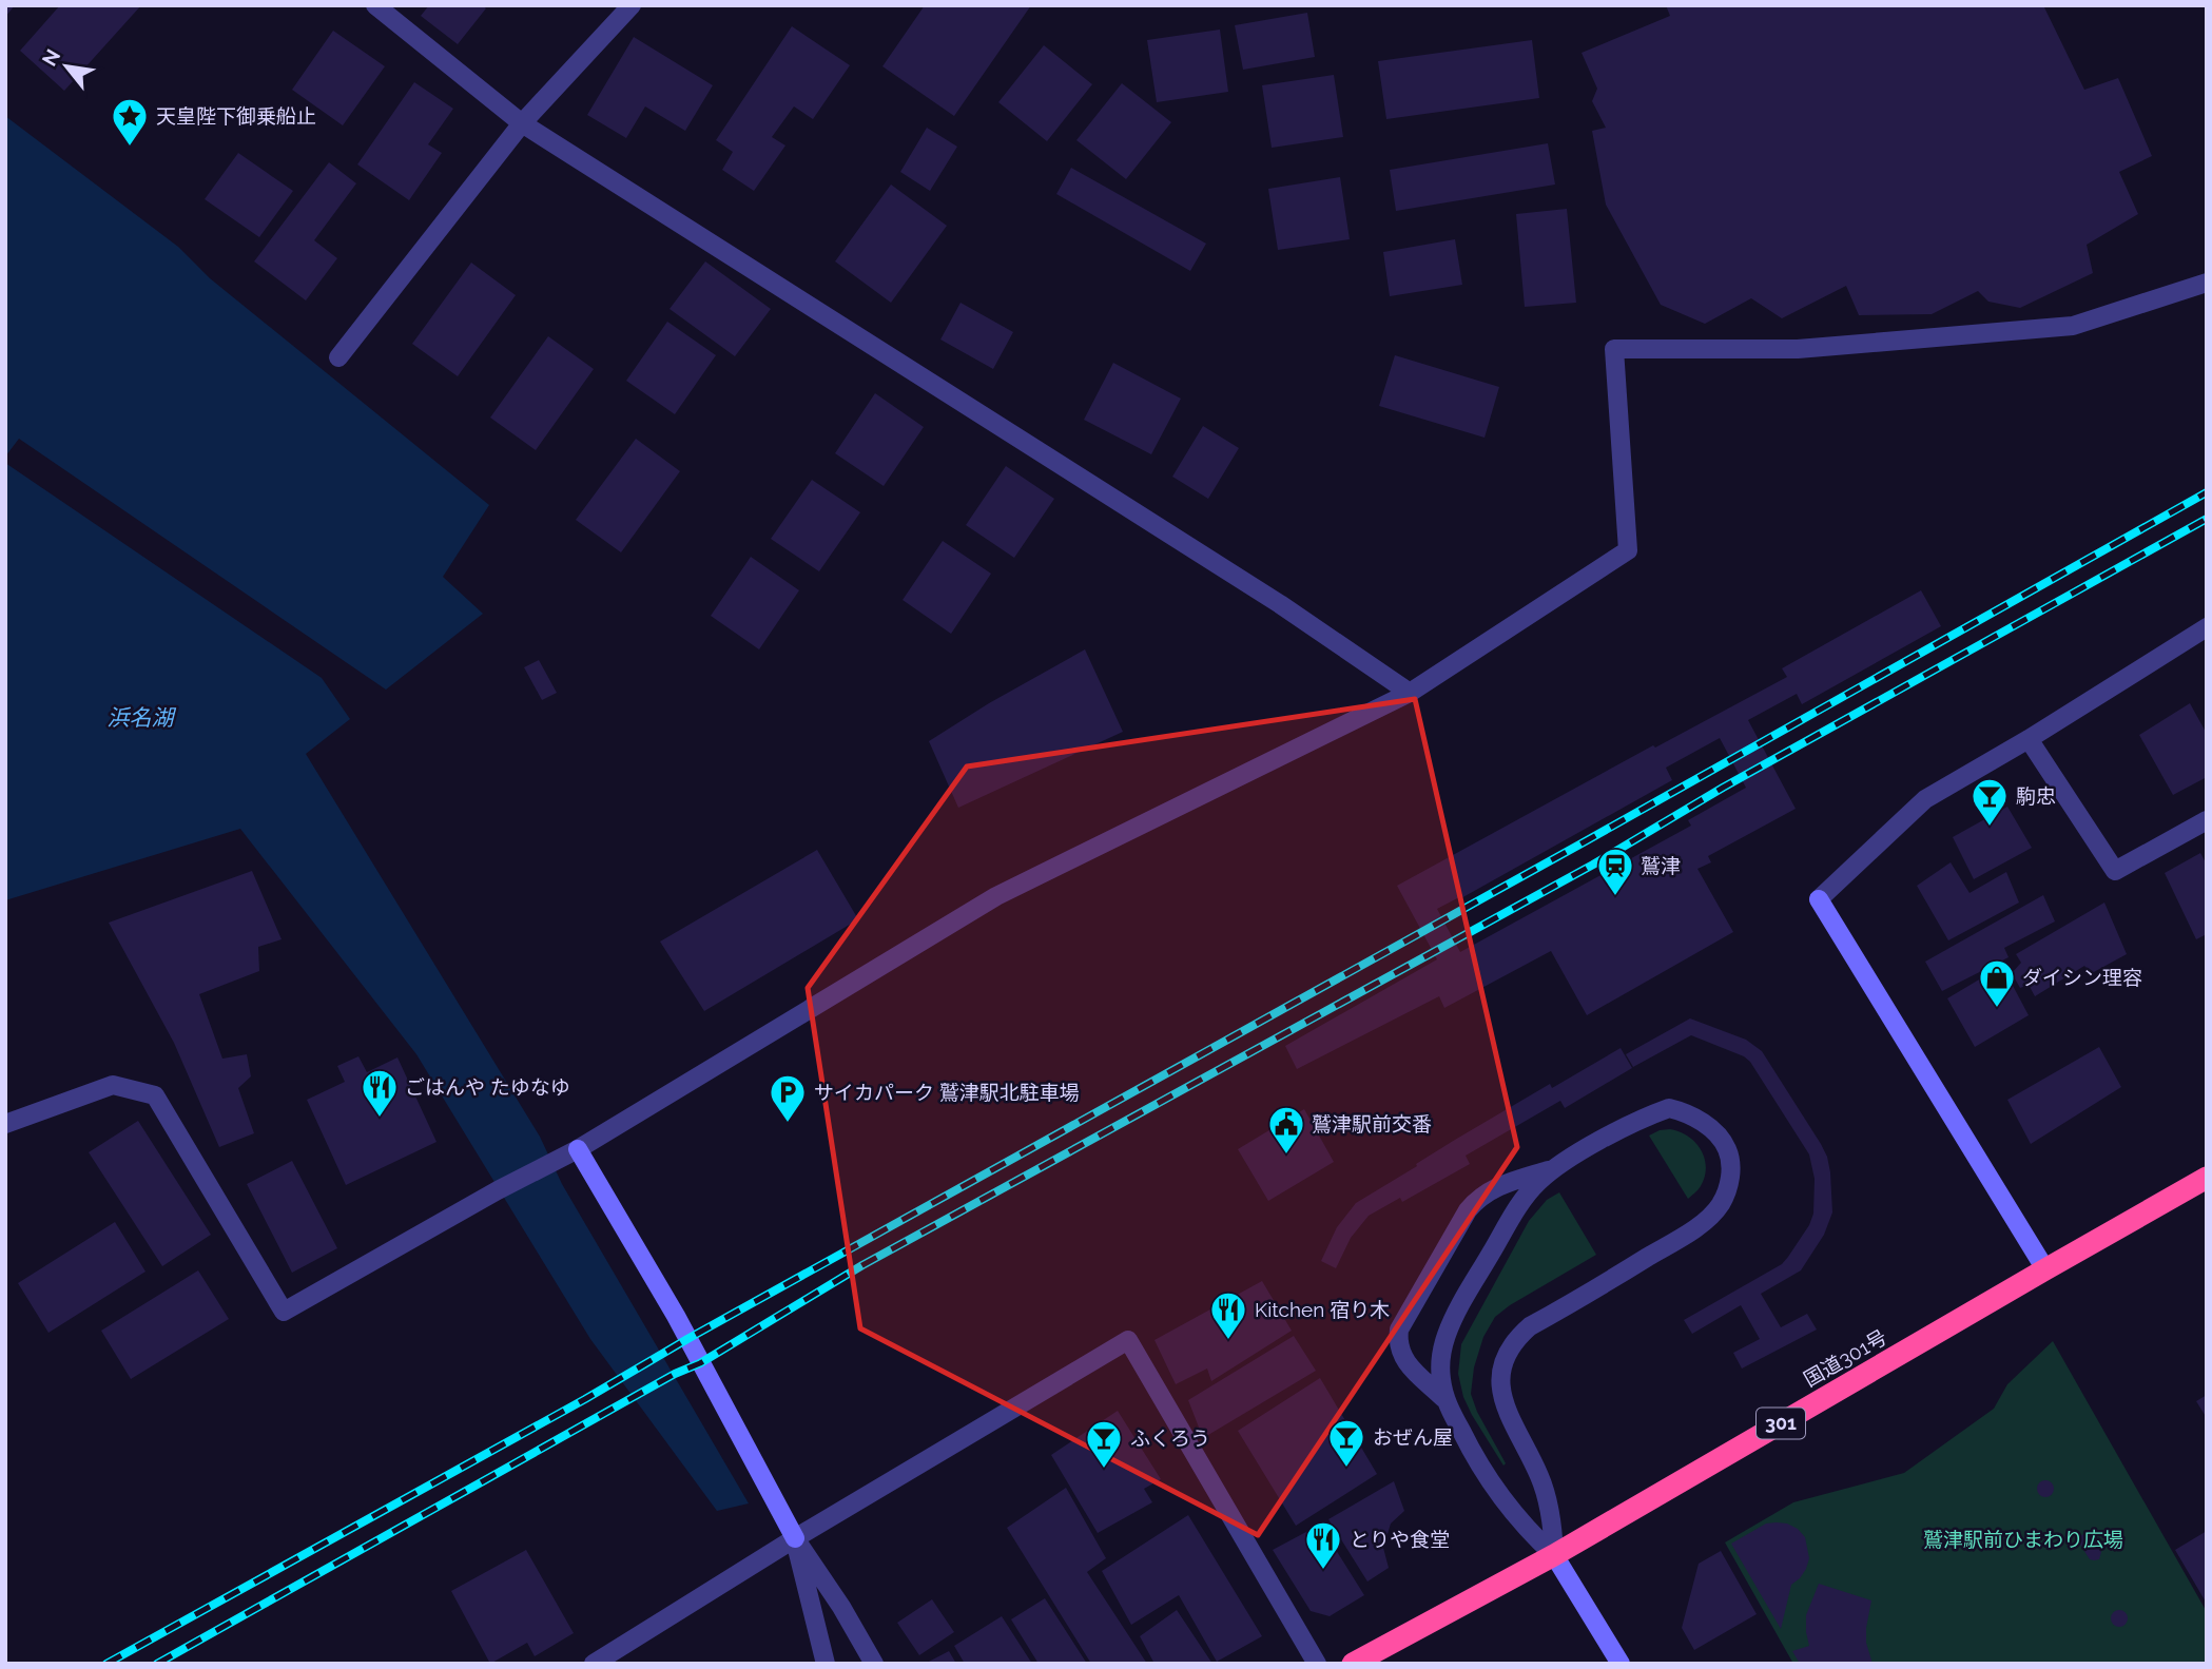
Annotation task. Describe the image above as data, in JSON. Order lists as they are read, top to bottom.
{
  "streets": {
    "highway": ["国道301号", "301"]
  },
  "water": ["浜名湖"],
  "parks": ["鷲津駅前ひまわり広場"],
  "places": {
    "place": ["天皇陛下御乗船止"],
    "bar": ["駒忠", "おぜん屋", "ふくろう"],
    "station": ["鷲津"],
    "shop": ["ダイシン理容"],
    "restaurant": ["ごはんや たゆなゆ", "Kitchen 宿り木", "とりや食堂"],
    "parking": ["サイカパーク 鷲津駅北駐車場"],
    "public building": ["鷲津駅前交番"]
  },
  "north": "top left"
}
